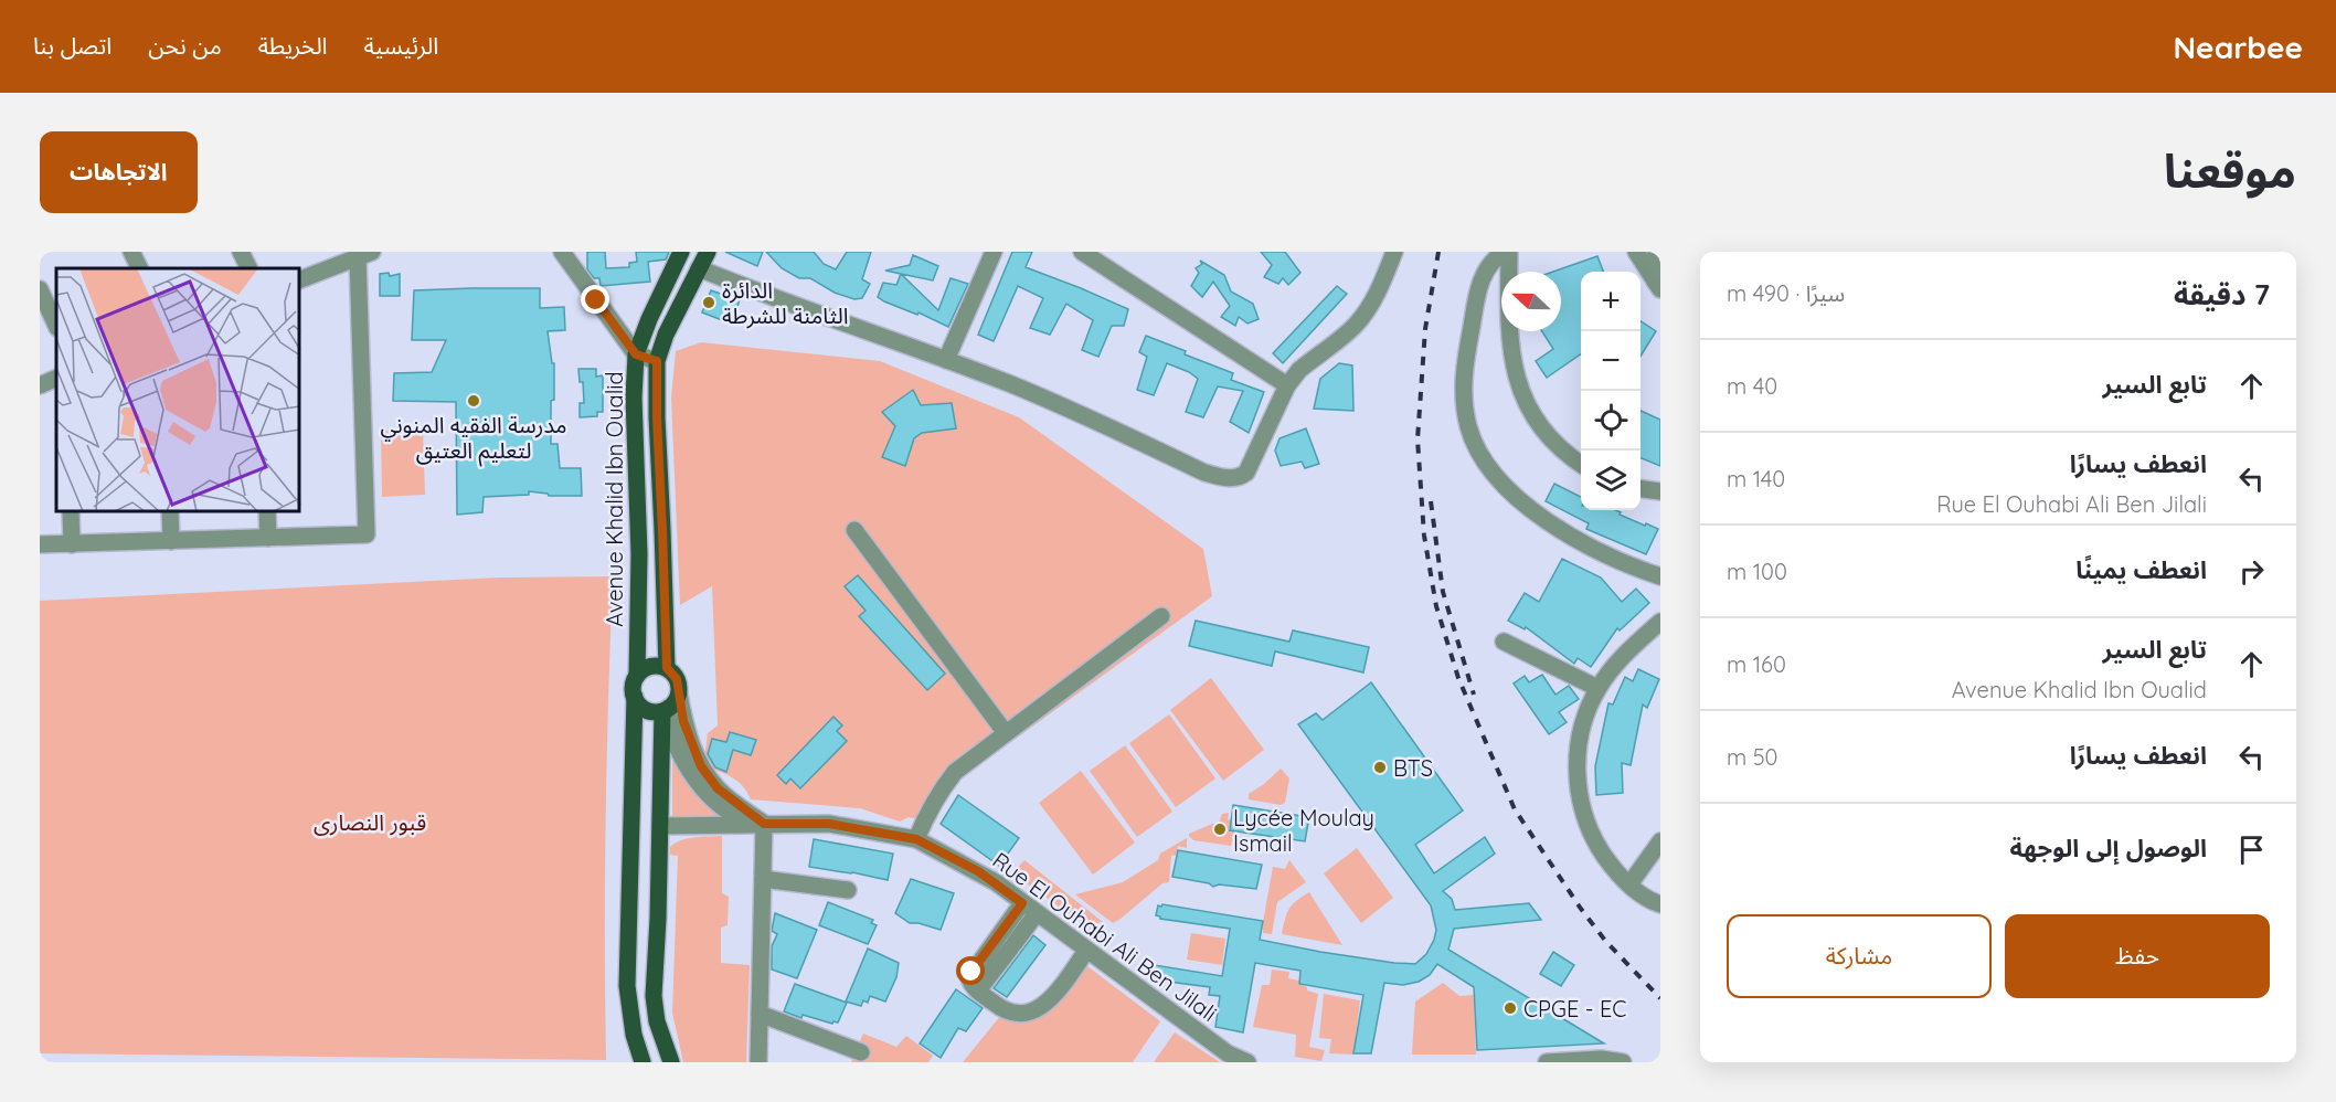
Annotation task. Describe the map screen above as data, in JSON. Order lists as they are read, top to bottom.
{
  "streets": {
    "main road": ["Avenue Khalid Ibn Oualid"],
    "street": ["Rue El Ouhabi Ali Ben Jilali"]
  },
  "parks": ["قبور النصارى"],
  "places": [
    "الدائرة الثامنة للشرطة",
    "مدرسة الفقيه المنوني لتعليم العتيق",
    "BTS",
    "Lycée Moulay Ismail",
    "CPGE - EC"
  ],
  "north": "left",
  "page": {
    "header": "Nearbee",
    "nav": [
      "الرئيسية",
      "الخريطة",
      "من نحن",
      "اتصل بنا"
    ],
    "title": "موقعنا",
    "buttons": [
      "الاتجاهات",
      ["حفظ", "مشاركة"]
    ],
    "heading": ["7 دقيقة", "سيرًا · 490 m"],
    "map_buttons": ["+", "−"],
    "list": [
      ["تابع السير", "40 m"],
      ["انعطف يسارًا", "Rue El Ouhabi Ali Ben Jilali", "140 m"],
      ["انعطف يمينًا", "100 m"],
      ["تابع السير", "Avenue Khalid Ibn Oualid", "160 m"],
      ["انعطف يسارًا", "50 m"],
      "الوصول إلى الوجهة"
    ]
  }
}
